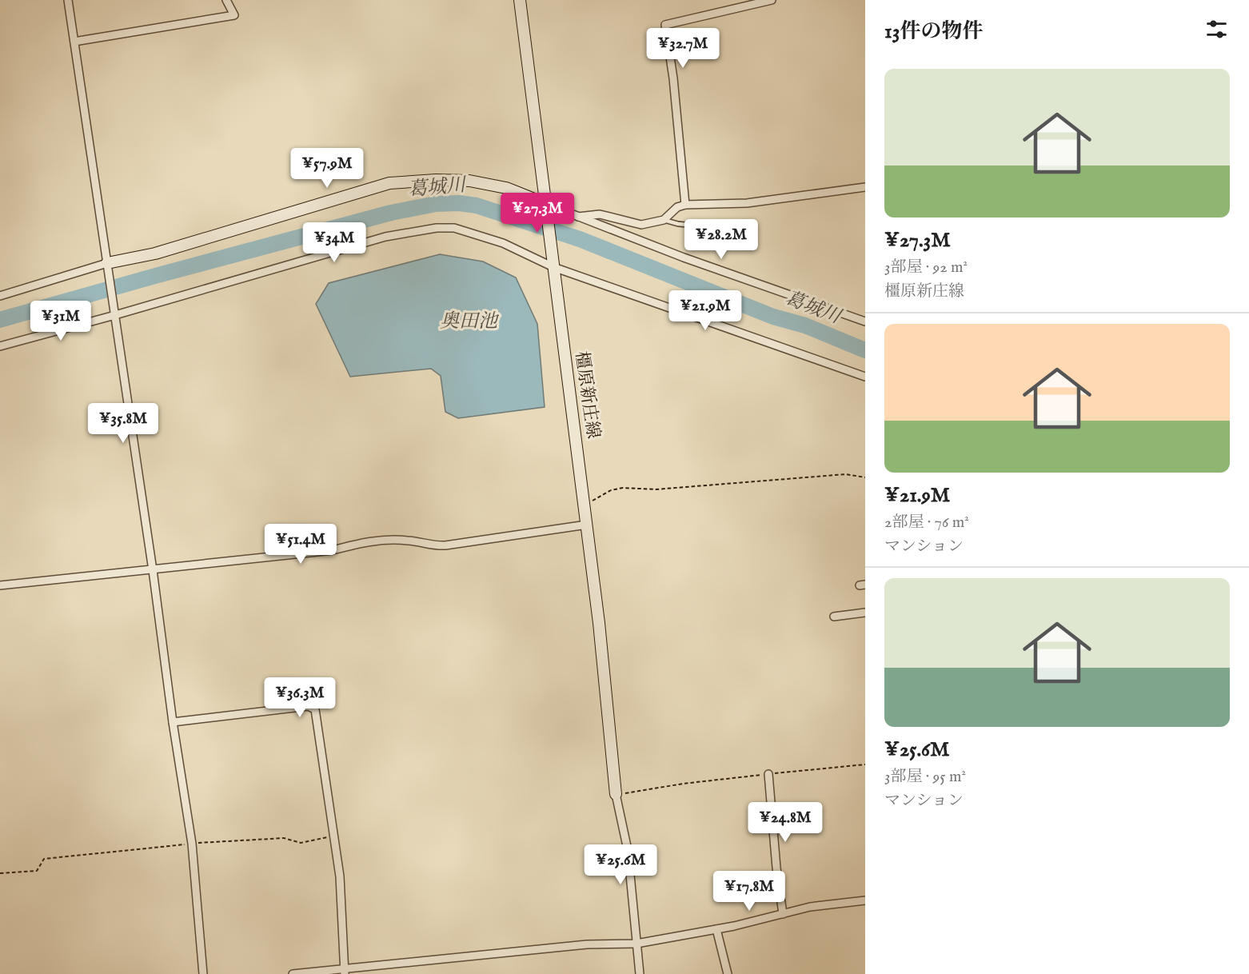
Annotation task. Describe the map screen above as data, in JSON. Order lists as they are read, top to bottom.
{
  "streets": {
    "main road": ["橿原新庄線"]
  },
  "water": ["葛城川", "奥田池"],
  "page": {
    "heading": "13件の物件",
    "price": [
      "¥32.7M",
      "¥57.9M",
      "¥27.3M",
      "¥28.2M",
      "¥34M",
      "¥21.9M",
      "¥31M",
      "¥35.8M",
      "¥51.4M",
      "¥36.3M",
      "¥24.8M",
      "¥25.6M",
      "¥17.8M"
    ],
    "list": [
      {
        "name": "¥27.3M",
        "note": "3部屋 · 92 m² · 橿原新庄線"
      },
      {
        "name": "¥21.9M",
        "note": "2部屋 · 76 m² · マンション"
      },
      {
        "name": "¥25.6M",
        "note": "3部屋 · 95 m² · マンション"
      }
    ]
  }
}
